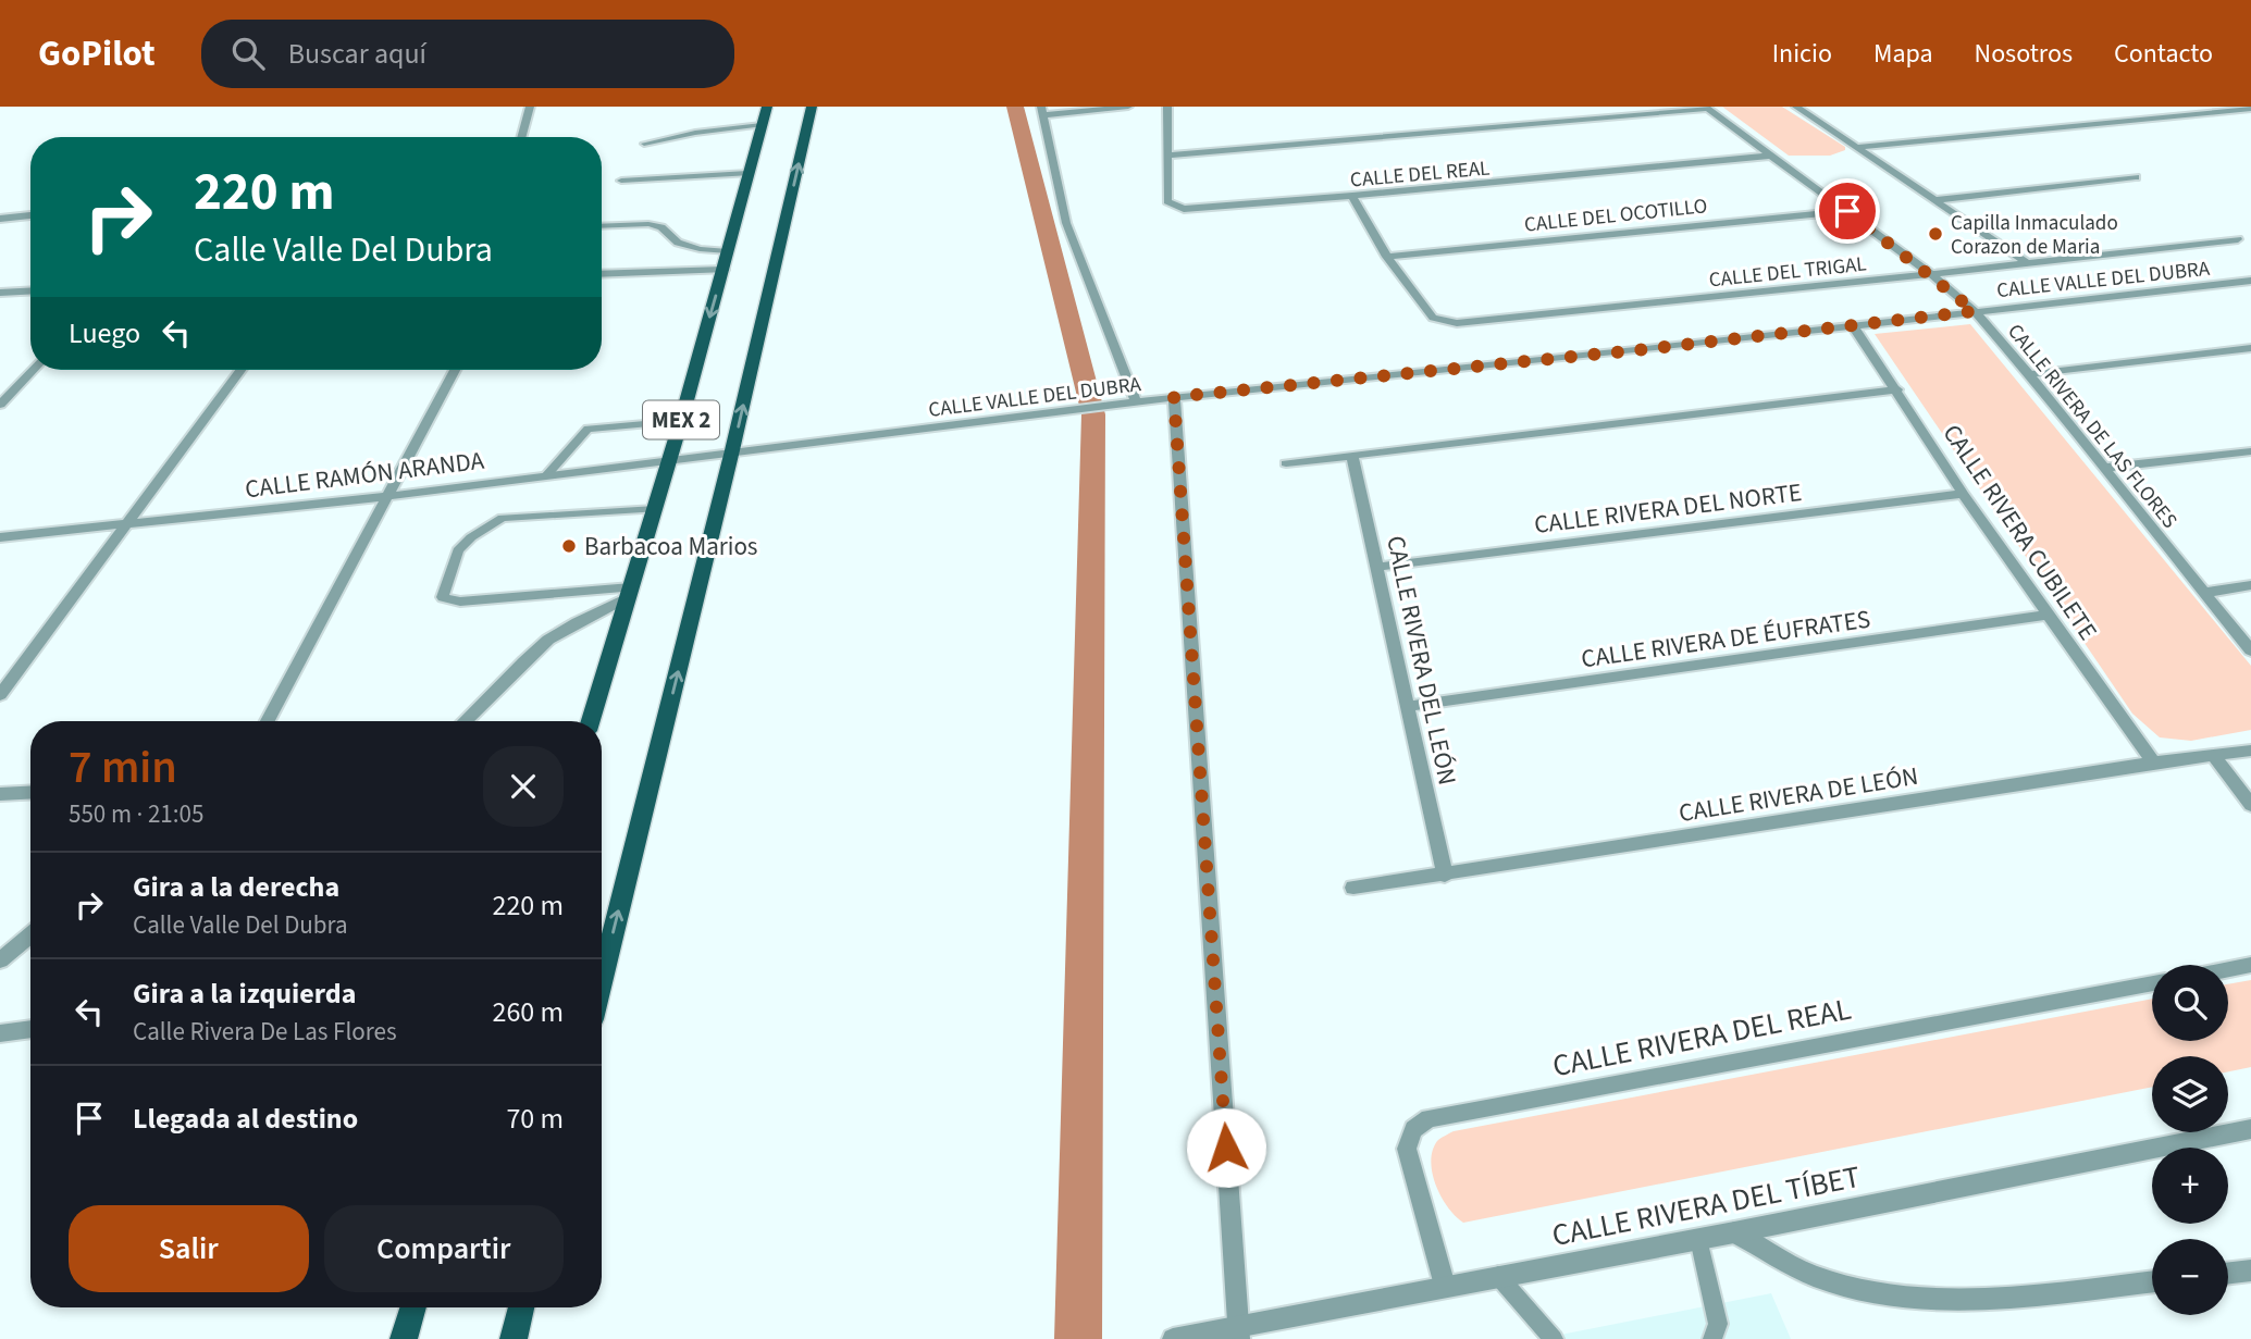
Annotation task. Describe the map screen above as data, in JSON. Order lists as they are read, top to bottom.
{
  "streets": {
    "main road": ["MEX 2"],
    "street": [
      "CALLE DEL REAL",
      "CALLE DEL OCOTILLO",
      "CALLE DEL TRIGAL",
      "CALLE VALLE DEL DUBRA",
      "CALLE RIVERA DE LAS FLORES",
      "CALLE RAMÓN ARANDA",
      "CALLE RIVERA DEL NORTE",
      "CALLE RIVERA CUBILETE",
      "CALLE RIVERA DE ÉUFRATES",
      "CALLE RIVERA DEL LEÓN",
      "CALLE RIVERA DE LEÓN",
      "CALLE RIVERA DEL REAL",
      "CALLE RIVERA DEL TÍBET"
    ]
  },
  "crossings": [
    ["CALLE DEL REAL", "CALLE RIVERA DE LAS FLORES"],
    ["CALLE DEL OCOTILLO", "CALLE DEL TRIGAL"],
    ["CALLE DEL OCOTILLO", "CALLE RIVERA DE LAS FLORES"],
    ["CALLE DEL TRIGAL", "CALLE RIVERA DE LAS FLORES"],
    ["CALLE VALLE DEL DUBRA", "MEX 2"],
    ["CALLE VALLE DEL DUBRA", "CALLE RIVERA DE LAS FLORES"],
    ["CALLE VALLE DEL DUBRA", "CALLE RAMÓN ARANDA"],
    ["CALLE VALLE DEL DUBRA", "CALLE RIVERA CUBILETE"],
    ["MEX 2", "CALLE RAMÓN ARANDA"],
    ["CALLE RIVERA DEL NORTE", "CALLE RIVERA CUBILETE"],
    ["CALLE RIVERA DEL NORTE", "CALLE RIVERA DEL LEÓN"],
    ["CALLE RIVERA CUBILETE", "CALLE RIVERA DE ÉUFRATES"],
    ["CALLE RIVERA CUBILETE", "CALLE RIVERA DE LEÓN"],
    ["CALLE RIVERA DE ÉUFRATES", "CALLE RIVERA DEL LEÓN"],
    ["CALLE RIVERA DEL LEÓN", "CALLE RIVERA DE LEÓN"],
    ["CALLE RIVERA DEL REAL", "CALLE RIVERA DEL TÍBET"]
  ],
  "places": ["Capilla Inmaculado Corazon de Maria", "Barbacoa Marios"],
  "page": {
    "header": "GoPilot",
    "search": "Buscar aquí",
    "nav": [
      "Inicio",
      "Mapa",
      "Nosotros",
      "Contacto"
    ],
    "turn": ["220 m", "Calle Valle Del Dubra"],
    "then": "Luego",
    "heading": ["7 min", "550 m · 21:05"],
    "list": [
      {
        "name": "Gira a la derecha",
        "note": "Calle Valle Del Dubra",
        "value": "220 m"
      },
      {
        "name": "Gira a la izquierda",
        "note": "Calle Rivera De Las Flores",
        "value": "260 m"
      },
      {
        "name": "Llegada al destino",
        "value": "70 m"
      }
    ],
    "map_buttons": ["+", "−"],
    "buttons": ["Salir", "Compartir"]
  }
}
